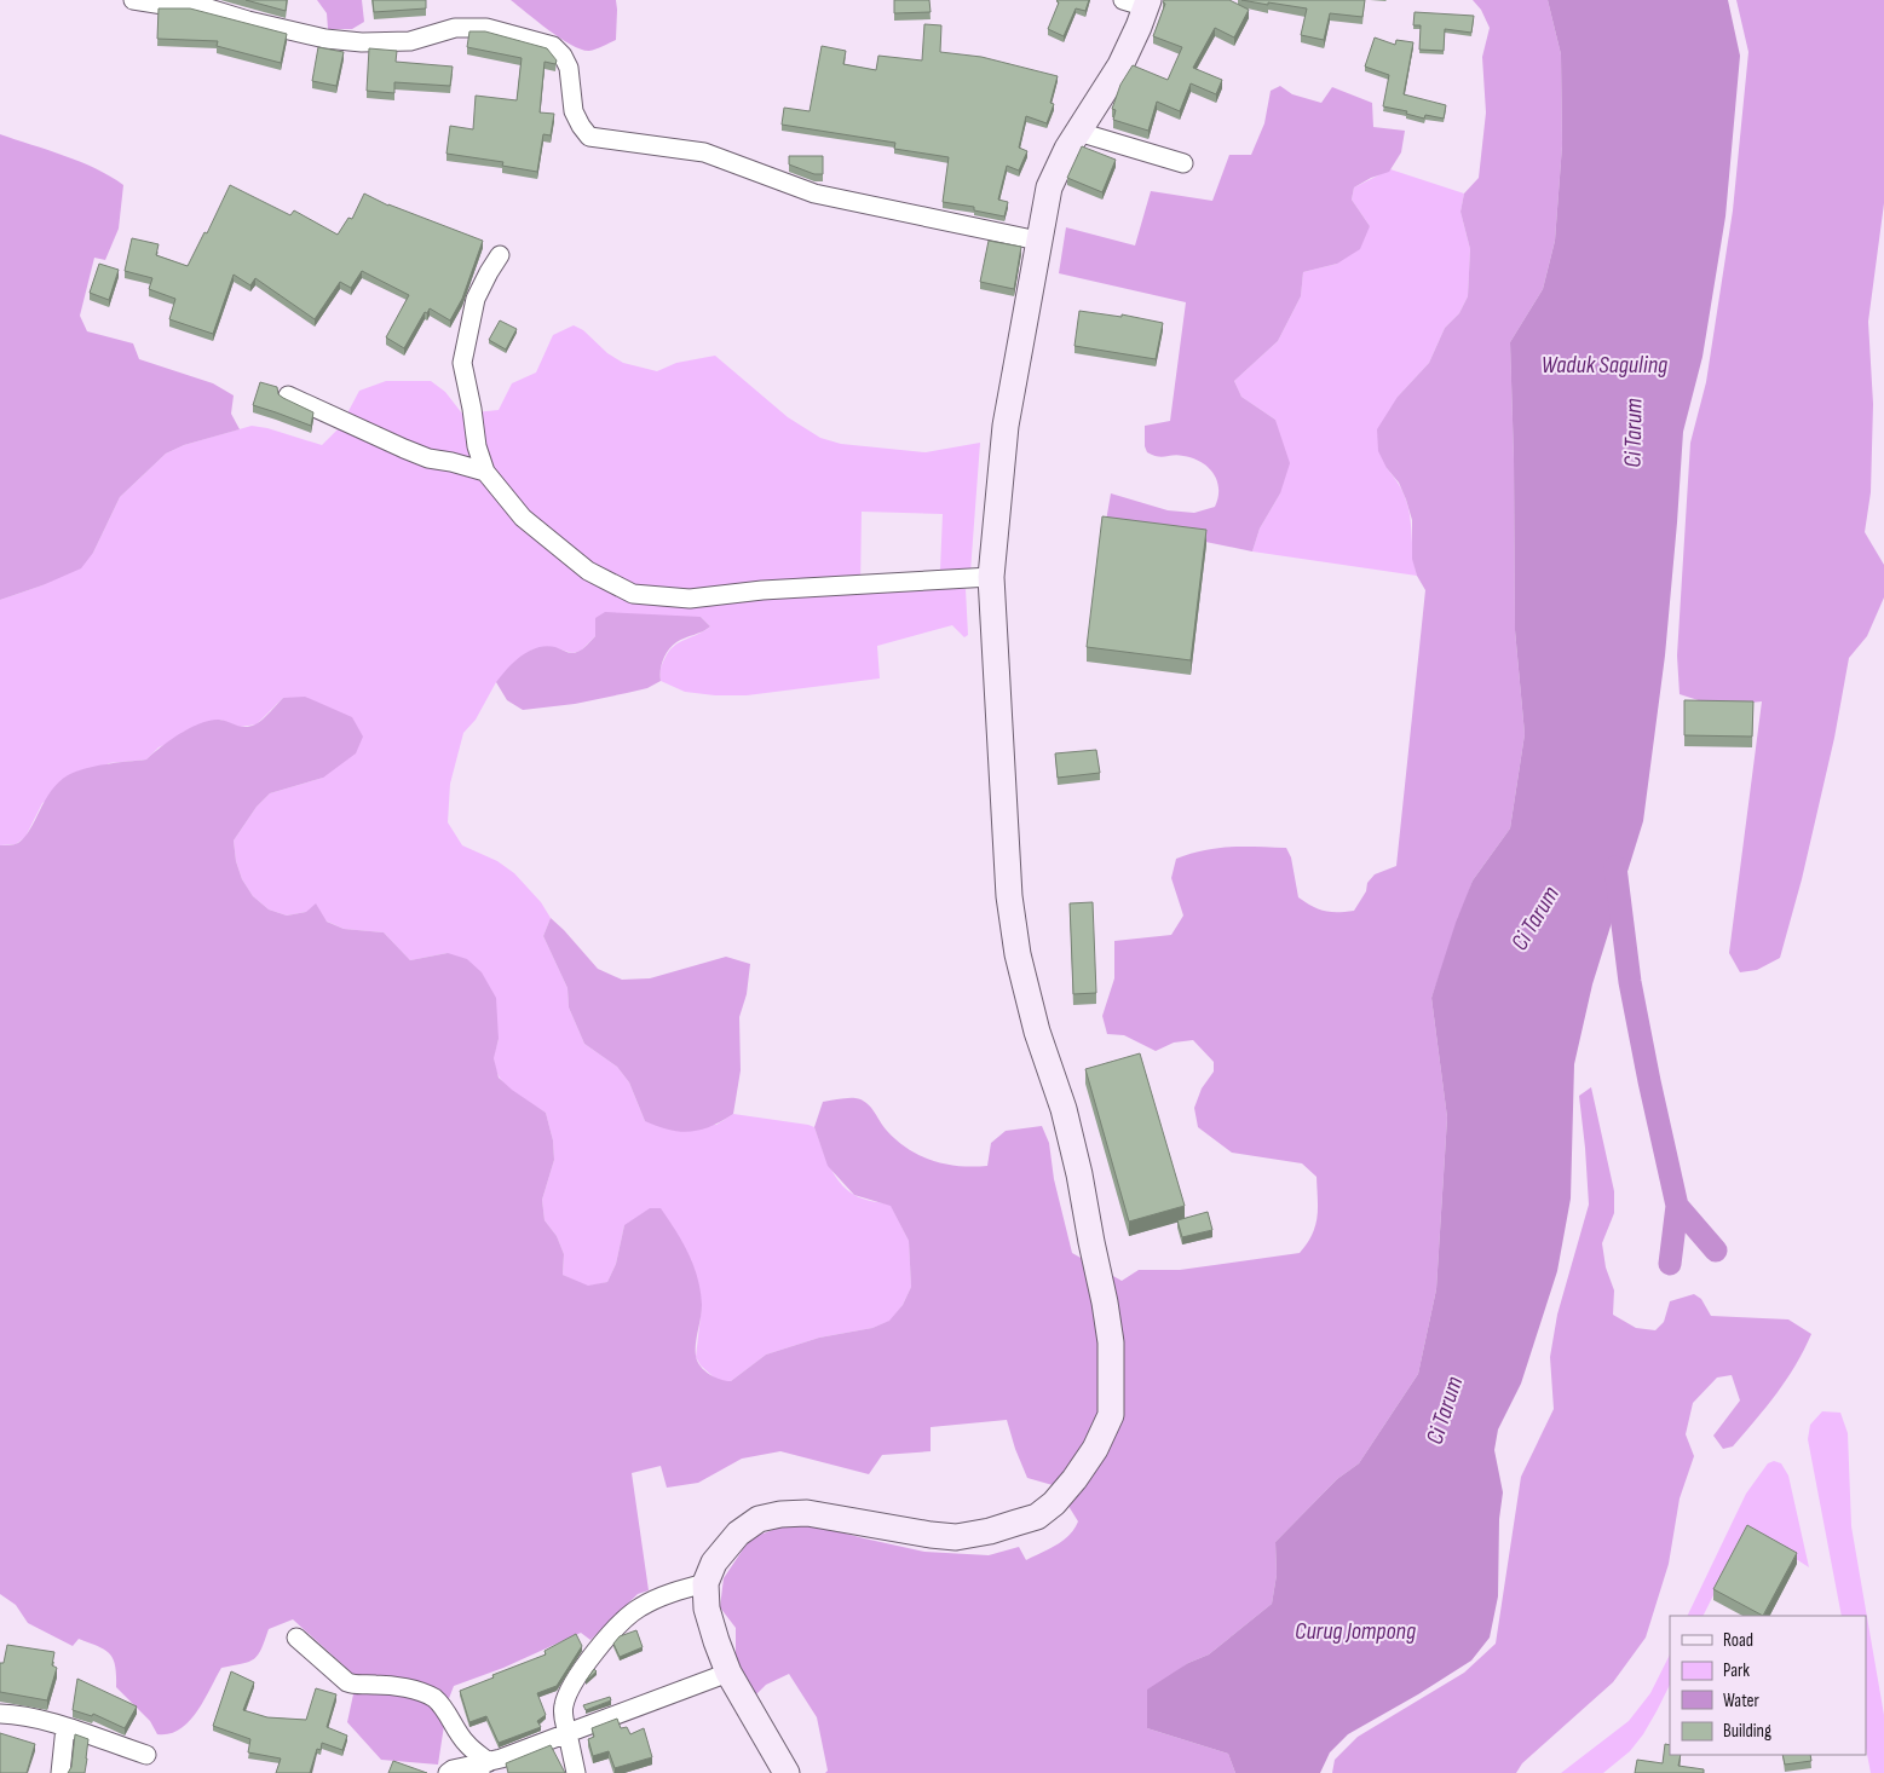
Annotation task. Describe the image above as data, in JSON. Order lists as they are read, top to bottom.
{
  "water": ["Waduk Saguling", "Ci Tarum", "Curug Jompong"],
  "legend": [
    "Road",
    "Park",
    "Water",
    "Building"
  ]
}
